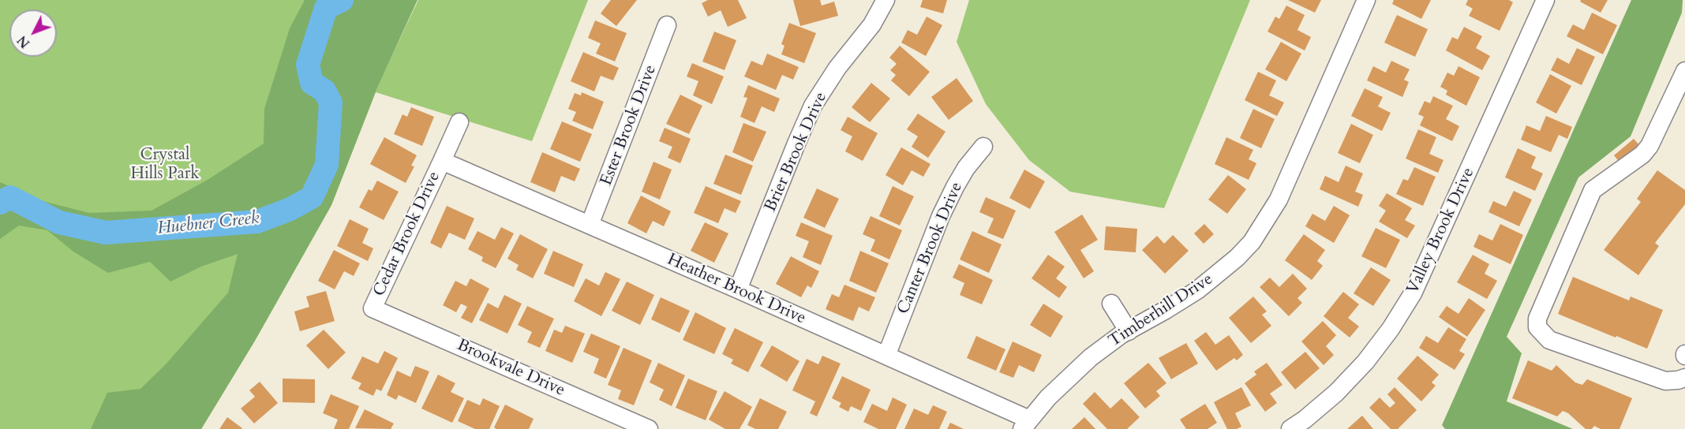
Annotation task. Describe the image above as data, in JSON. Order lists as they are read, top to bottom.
{
  "streets": {
    "street": [
      "Ester Brook Drive",
      "Brier Brook Drive",
      "Valley Brook Drive",
      "Cedar Brook Drive",
      "Canter Brook Drive",
      "Heather Brook Drive",
      "Timberhill Drive",
      "Brookvale Drive"
    ]
  },
  "crossings": [
    ["Ester Brook Drive", "Heather Brook Drive"],
    ["Brier Brook Drive", "Heather Brook Drive"],
    ["Cedar Brook Drive", "Heather Brook Drive"],
    ["Cedar Brook Drive", "Brookvale Drive"],
    ["Canter Brook Drive", "Heather Brook Drive"],
    ["Heather Brook Drive", "Timberhill Drive"]
  ],
  "water": ["Huebner Creek"],
  "parks": ["Crystal Hills Park"],
  "north": "bottom left"
}
